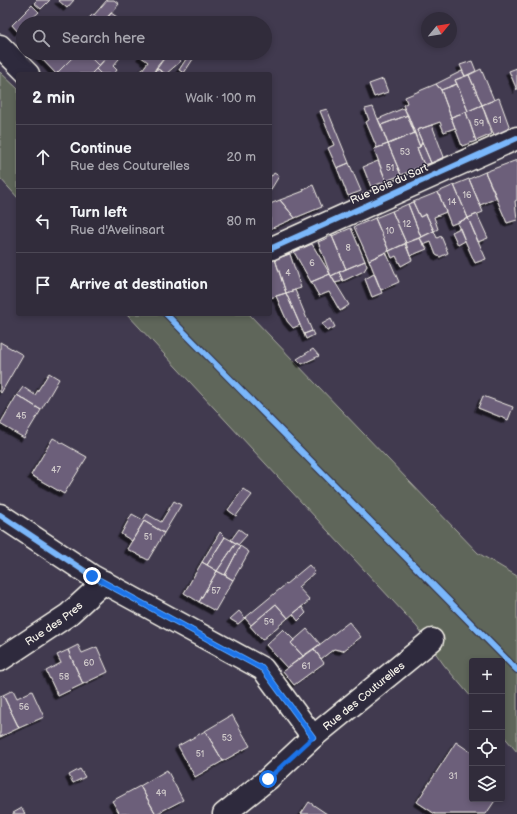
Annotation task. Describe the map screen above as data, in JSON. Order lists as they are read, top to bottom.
{
  "streets": {
    "street": ["Rue Bois du Sart", "Rue des Pres", "Rue des Couturelles"]
  },
  "house_numbers": [
    "61",
    "59",
    "53",
    "51",
    "16",
    "14",
    "12",
    "10",
    "8",
    "6",
    "4",
    "45",
    "47",
    "51",
    "57",
    "59",
    "60",
    "61",
    "58",
    "56",
    "53",
    "51",
    "31",
    "49"
  ],
  "north": "top right",
  "page": {
    "search": "Search here",
    "heading": ["2 min", "Walk · 100 m"],
    "list": [
      ["Continue", "Rue des Couturelles", "20 m"],
      ["Turn left", "Rue d'Avelinsart", "80 m"],
      "Arrive at destination"
    ],
    "map_buttons": ["+", "−"]
  }
}
